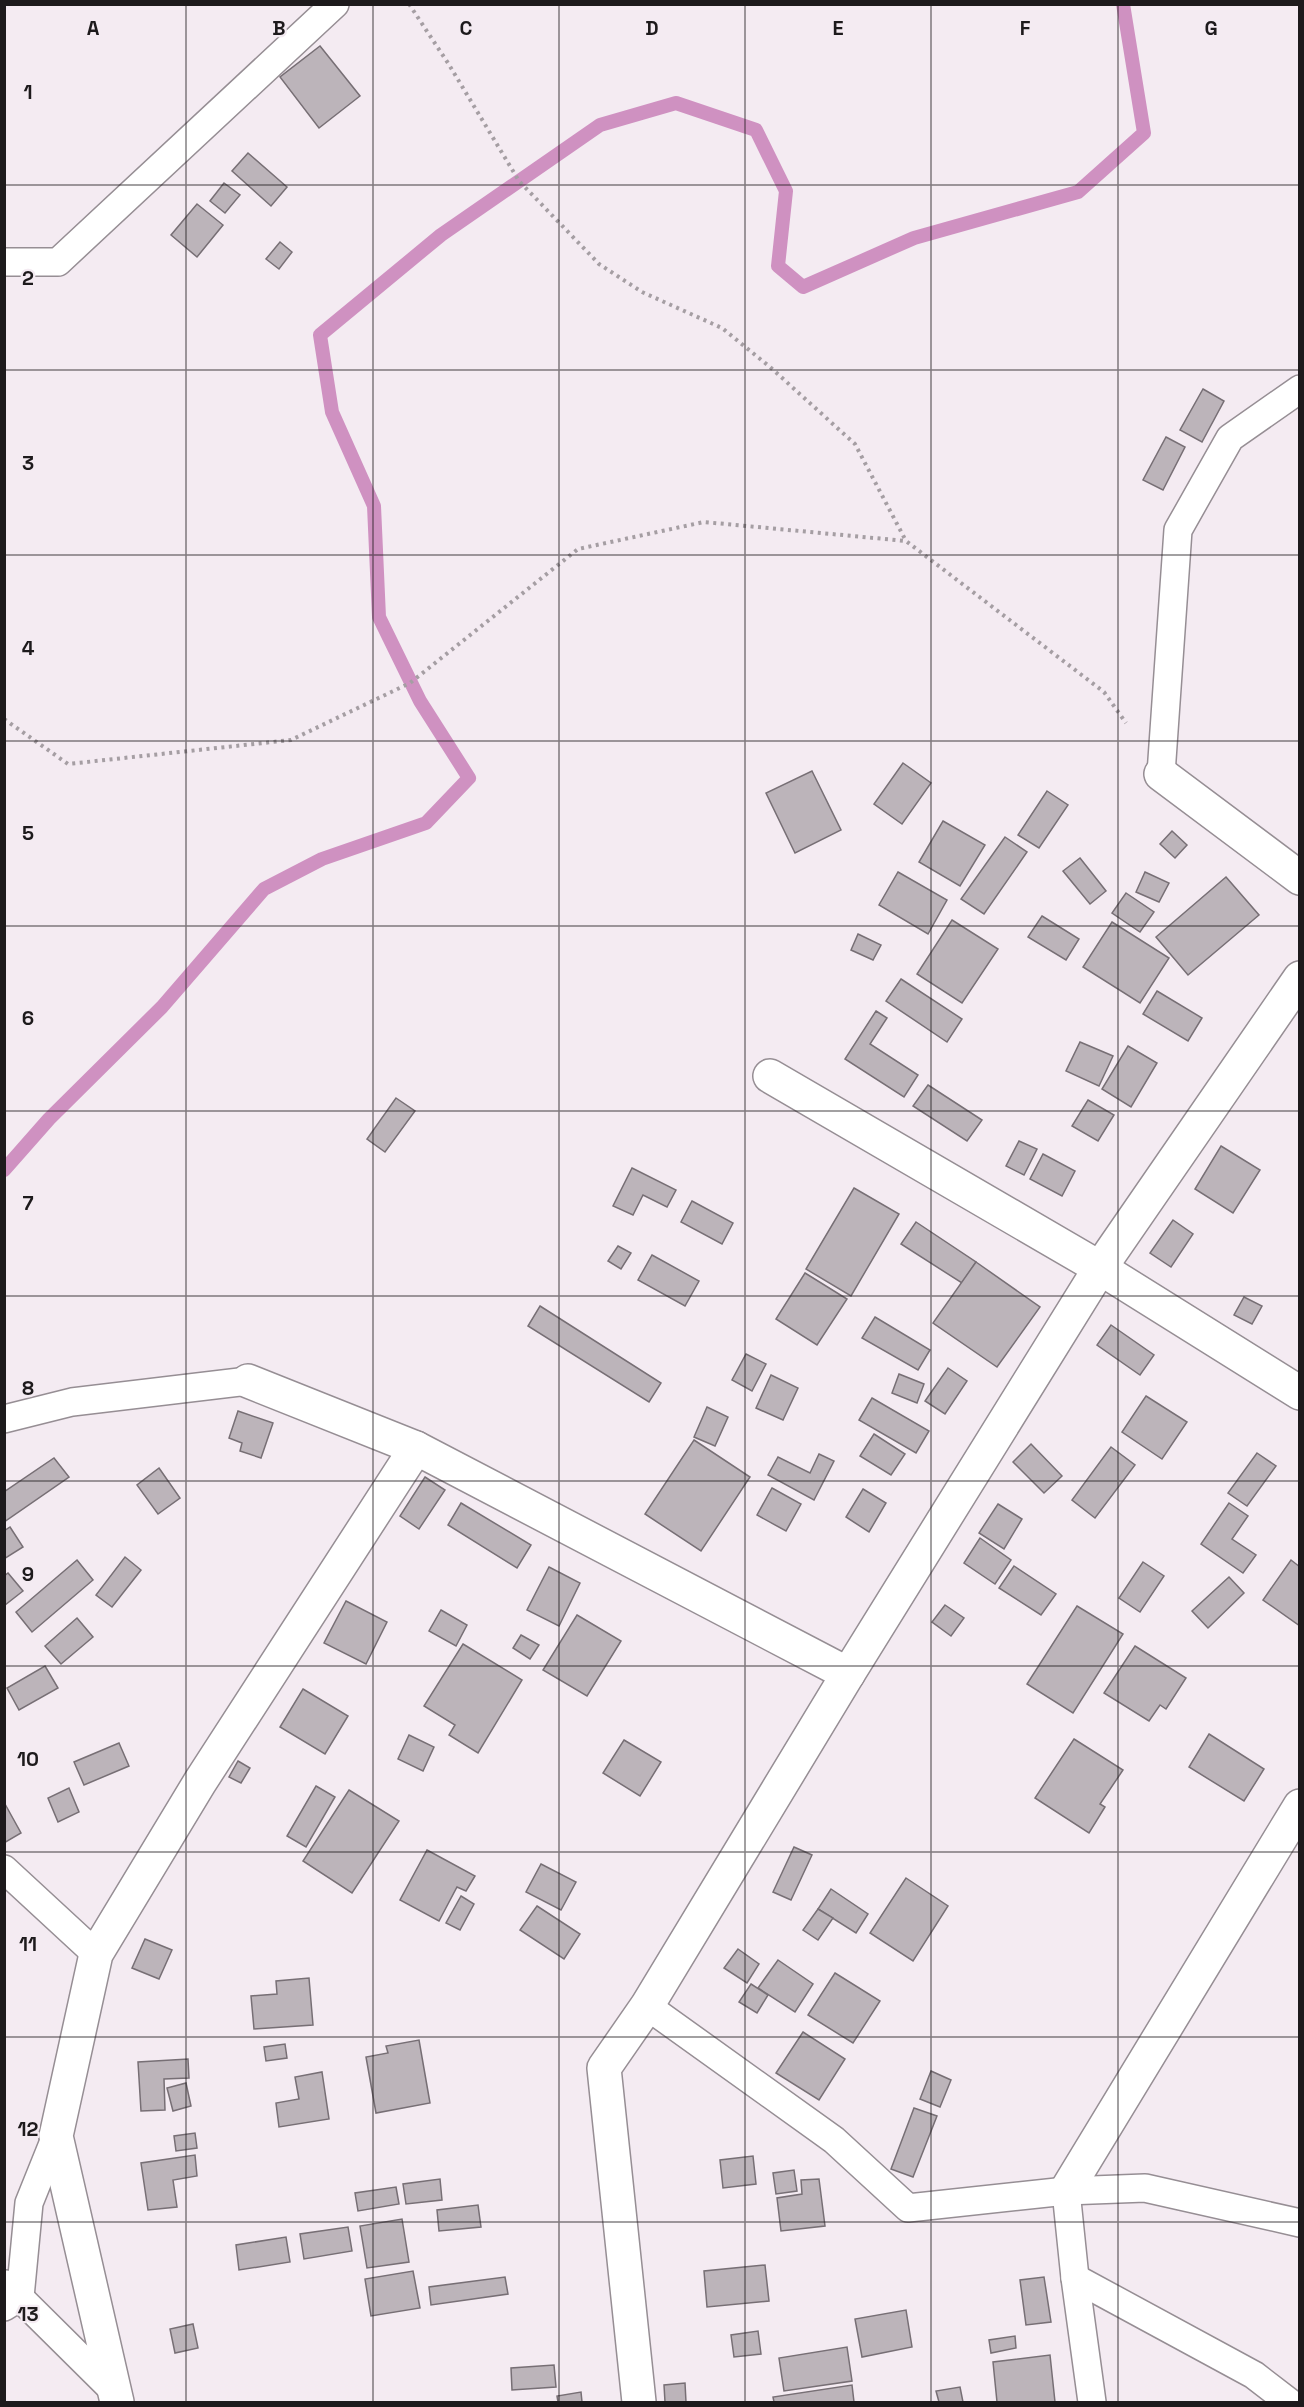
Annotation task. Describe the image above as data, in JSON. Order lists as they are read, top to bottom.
{
  "grid": {
    "columns": [
      "A",
      "B",
      "C",
      "D",
      "E",
      "F",
      "G"
    ],
    "rows": [
      "1",
      "2",
      "3",
      "4",
      "5",
      "6",
      "7",
      "8",
      "9",
      "10",
      "11",
      "12",
      "13"
    ]
  }
}
